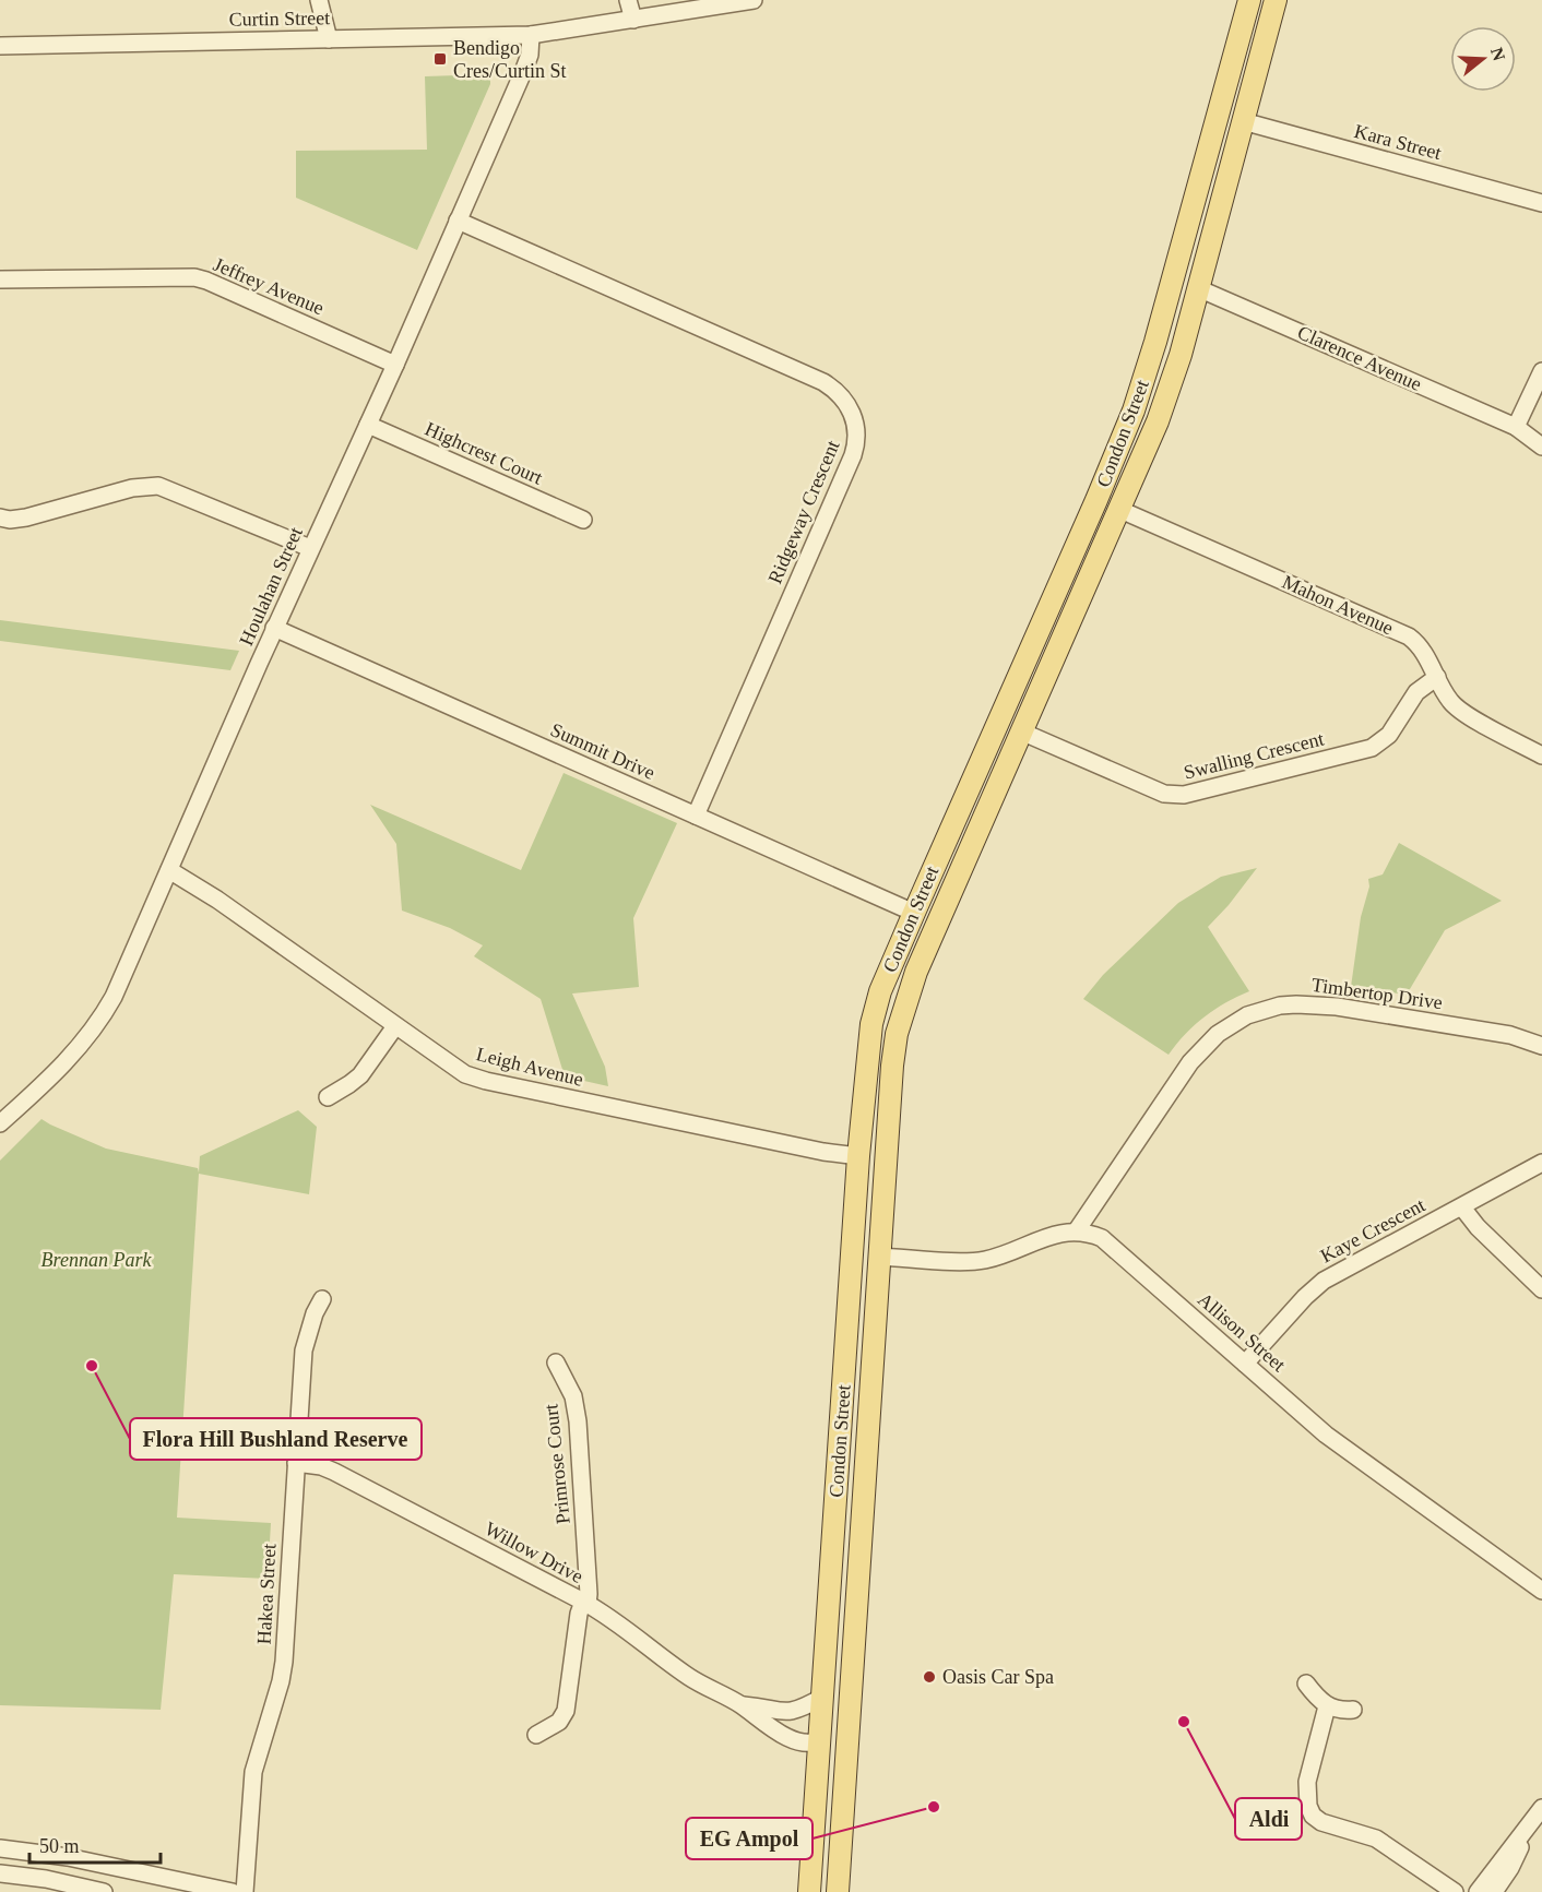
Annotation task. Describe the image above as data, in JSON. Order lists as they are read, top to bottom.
{
  "streets": {
    "main road": ["Clarence Avenue", "Condon Street", "Mahon Avenue"],
    "street": [
      "Curtin Street",
      "Kara Street",
      "Jeffrey Avenue",
      "Highcrest Court",
      "Ridgeway Crescent",
      "Houlahan Street",
      "Summit Drive",
      "Swalling Crescent",
      "Timbertop Drive",
      "Leigh Avenue",
      "Kaye Crescent",
      "Allison Street",
      "Primrose Court",
      "Willow Drive",
      "Hakea Street"
    ]
  },
  "crossings": [
    ["Curtin Street", "Houlahan Street"],
    ["Kara Street", "Condon Street"],
    ["Jeffrey Avenue", "Houlahan Street"],
    ["Clarence Avenue", "Condon Street"],
    ["Condon Street", "Mahon Avenue"],
    ["Condon Street", "Summit Drive"],
    ["Condon Street", "Swalling Crescent"],
    ["Condon Street", "Leigh Avenue"],
    ["Condon Street", "Willow Drive"],
    ["Highcrest Court", "Houlahan Street"],
    ["Ridgeway Crescent", "Houlahan Street"],
    ["Ridgeway Crescent", "Summit Drive"],
    ["Houlahan Street", "Summit Drive"],
    ["Houlahan Street", "Leigh Avenue"],
    ["Mahon Avenue", "Swalling Crescent"],
    ["Timbertop Drive", "Allison Street"],
    ["Kaye Crescent", "Allison Street"],
    ["Primrose Court", "Willow Drive"],
    ["Willow Drive", "Hakea Street"]
  ],
  "parks": ["Brennan Park"],
  "places": {
    "transit": ["Bendigo Cres/Curtin St"],
    "other": [
      "Flora Hill Bushland Reserve",
      "Oasis Car Spa",
      "Aldi",
      "EG Ampol"
    ]
  },
  "scale_bar": "50 m",
  "north": "right"
}
